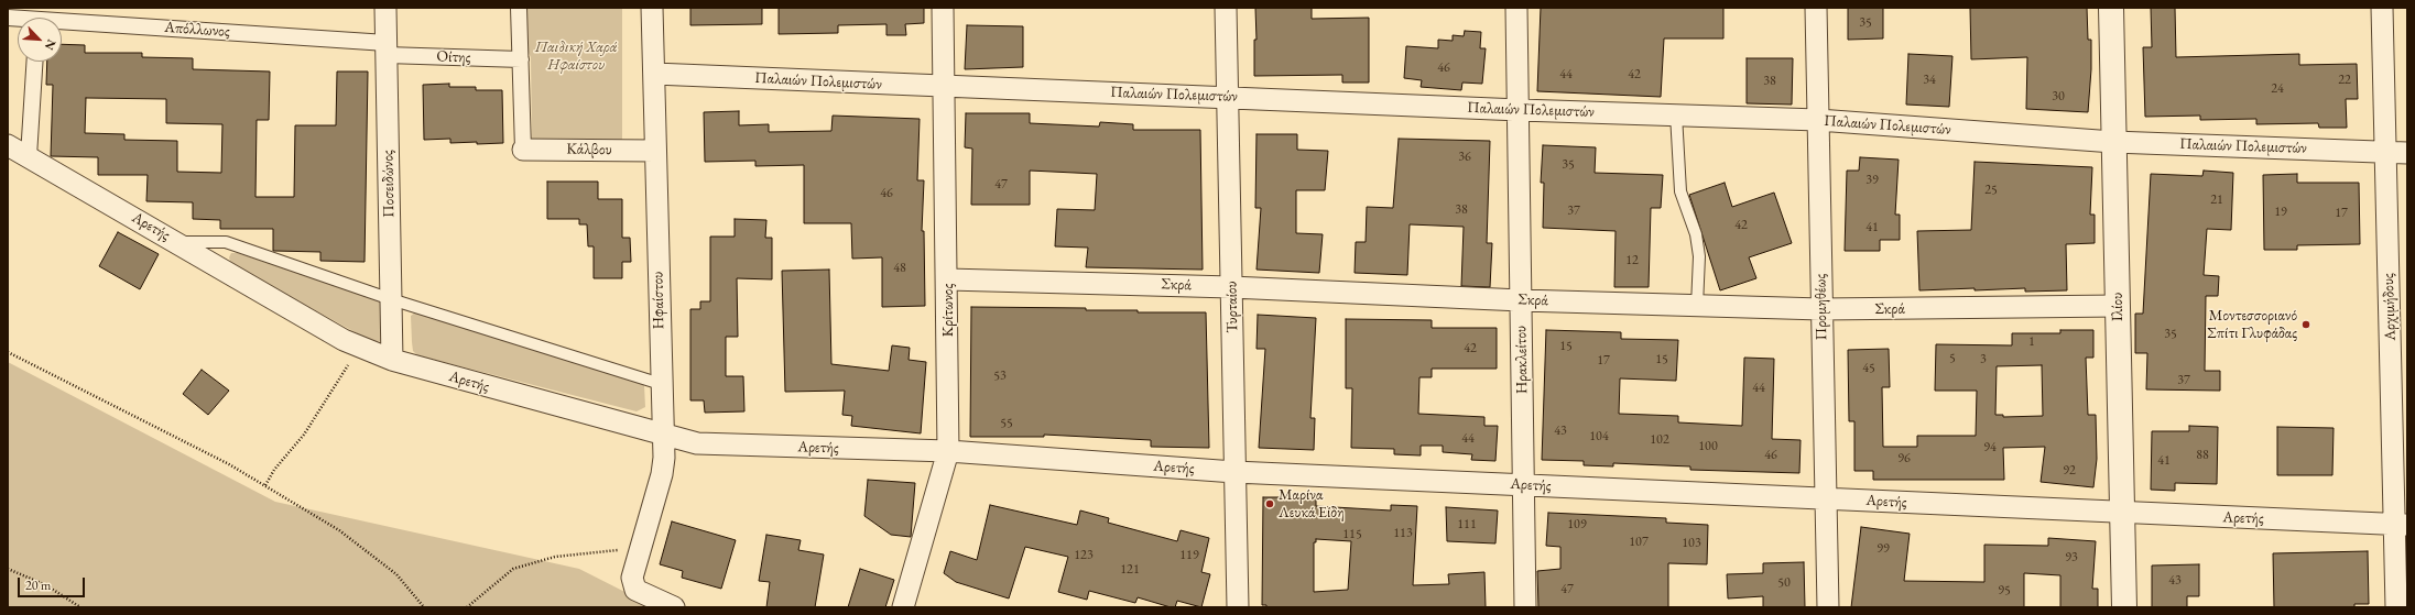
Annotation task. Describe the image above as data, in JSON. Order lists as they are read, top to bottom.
{
  "streets": {
    "street": [
      "Απόλλωνος",
      "Οίτης",
      "Παλαιών Πολεμιστών",
      "Κάλβου",
      "Ποσειδώνος",
      "Αρετής",
      "Σκρά",
      "Ηφαίστου",
      "Τυρταίου",
      "Προμηθέως",
      "Ιλίου",
      "Αρχιμήδους",
      "Κρίτωνος",
      "Ηρακλείτου"
    ]
  },
  "crossings": [
    ["Απόλλωνος", "Οίτης"],
    ["Απόλλωνος", "Ποσειδώνος"],
    ["Οίτης", "Ποσειδώνος"],
    ["Παλαιών Πολεμιστών", "Ηφαίστου"],
    ["Παλαιών Πολεμιστών", "Τυρταίου"],
    ["Παλαιών Πολεμιστών", "Προμηθέως"],
    ["Παλαιών Πολεμιστών", "Ιλίου"],
    ["Παλαιών Πολεμιστών", "Αρχιμήδους"],
    ["Παλαιών Πολεμιστών", "Κρίτωνος"],
    ["Παλαιών Πολεμιστών", "Ηρακλείτου"],
    ["Κάλβου", "Ηφαίστου"],
    ["Ποσειδώνος", "Αρετής"],
    ["Αρετής", "Ηφαίστου"],
    ["Αρετής", "Τυρταίου"],
    ["Αρετής", "Προμηθέως"],
    ["Αρετής", "Ιλίου"],
    ["Αρετής", "Αρχιμήδους"],
    ["Αρετής", "Κρίτωνος"],
    ["Αρετής", "Ηρακλείτου"],
    ["Σκρά", "Τυρταίου"],
    ["Σκρά", "Προμηθέως"],
    ["Σκρά", "Ιλίου"],
    ["Σκρά", "Κρίτωνος"],
    ["Σκρά", "Ηρακλείτου"]
  ],
  "parks": ["Παιδική Χαρά Ηφαίστου"],
  "places": ["Μοντεσσοριανό Σπίτι Γλυφάδας", "Μαρίνα Λευκά Είδη"],
  "house_numbers": [
    "35",
    "46",
    "44",
    "42",
    "34",
    "22",
    "38",
    "24",
    "30",
    "36",
    "35",
    "39",
    "47",
    "25",
    "46",
    "21",
    "38",
    "37",
    "19",
    "17",
    "42",
    "41",
    "12",
    "48",
    "35",
    "1",
    "15",
    "42",
    "5",
    "15",
    "3",
    "17",
    "45",
    "53",
    "37",
    "44",
    "55",
    "43",
    "104",
    "44",
    "102",
    "100",
    "94",
    "46",
    "88",
    "96",
    "41",
    "92",
    "111",
    "109",
    "113",
    "115",
    "107",
    "103",
    "99",
    "123",
    "119",
    "93",
    "121",
    "43",
    "50",
    "47",
    "95"
  ],
  "scale_bar": "20 m",
  "north": "bottom right"
}
